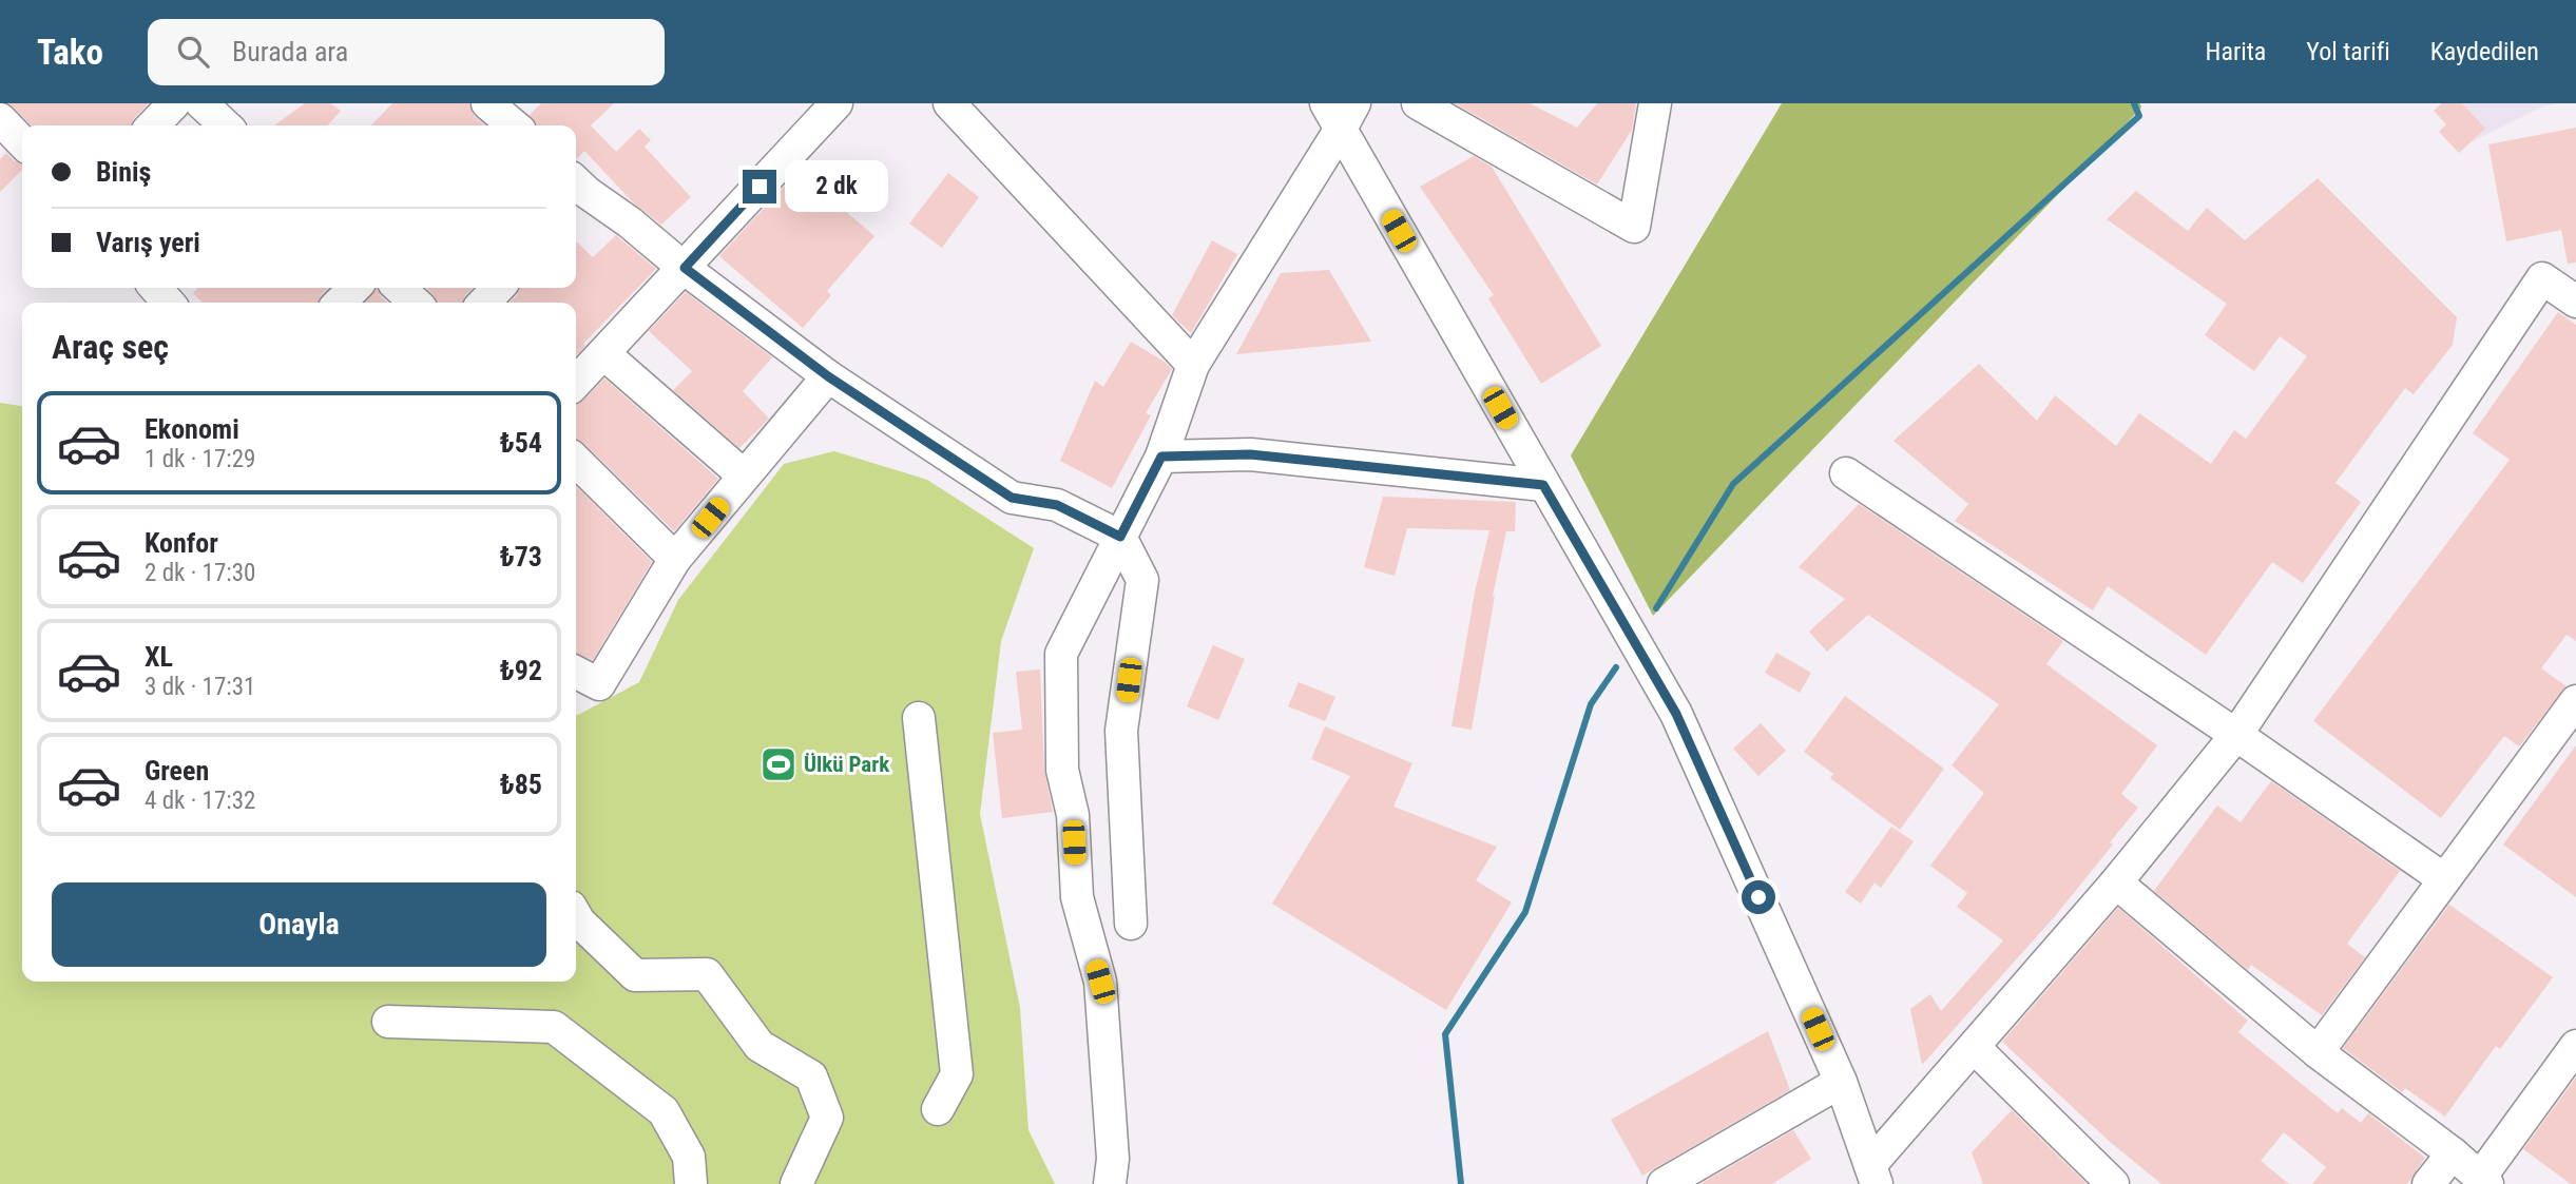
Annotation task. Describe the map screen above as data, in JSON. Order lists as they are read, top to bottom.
{
  "places": {
    "sports": ["Ülkü Park"]
  },
  "page": {
    "header": "Tako",
    "search": "Burada ara",
    "nav": ["Harita", "Yol tarifi", "Kaydedilen"],
    "banner": ["Biniş", "Varış yeri"],
    "bubble": "2 dk",
    "heading": "Araç seç",
    "list": [
      {
        "name": "Ekonomi",
        "note": "1 dk · 17:29",
        "value": "₺54"
      },
      {
        "name": "Konfor",
        "note": "2 dk · 17:30",
        "value": "₺73"
      },
      {
        "name": "XL",
        "note": "3 dk · 17:31",
        "value": "₺92"
      },
      {
        "name": "Green",
        "note": "4 dk · 17:32",
        "value": "₺85"
      }
    ],
    "buttons": "Onayla"
  }
}
